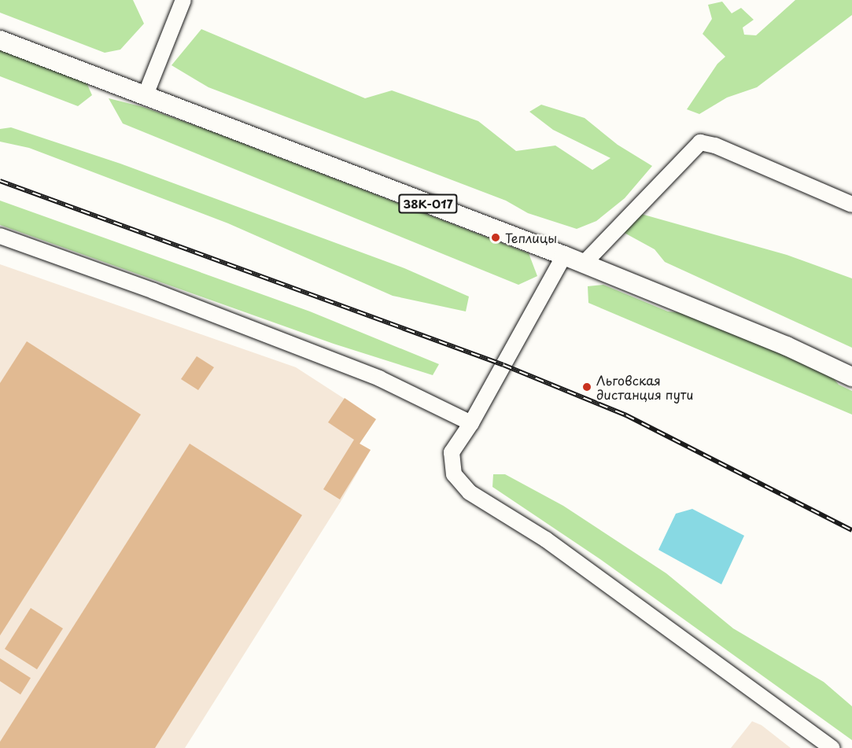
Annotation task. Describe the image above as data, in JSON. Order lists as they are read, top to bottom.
{
  "streets": {
    "main road": ["38К-017"]
  },
  "places": ["Теплицы", "Льговская дистанция пути"]
}
